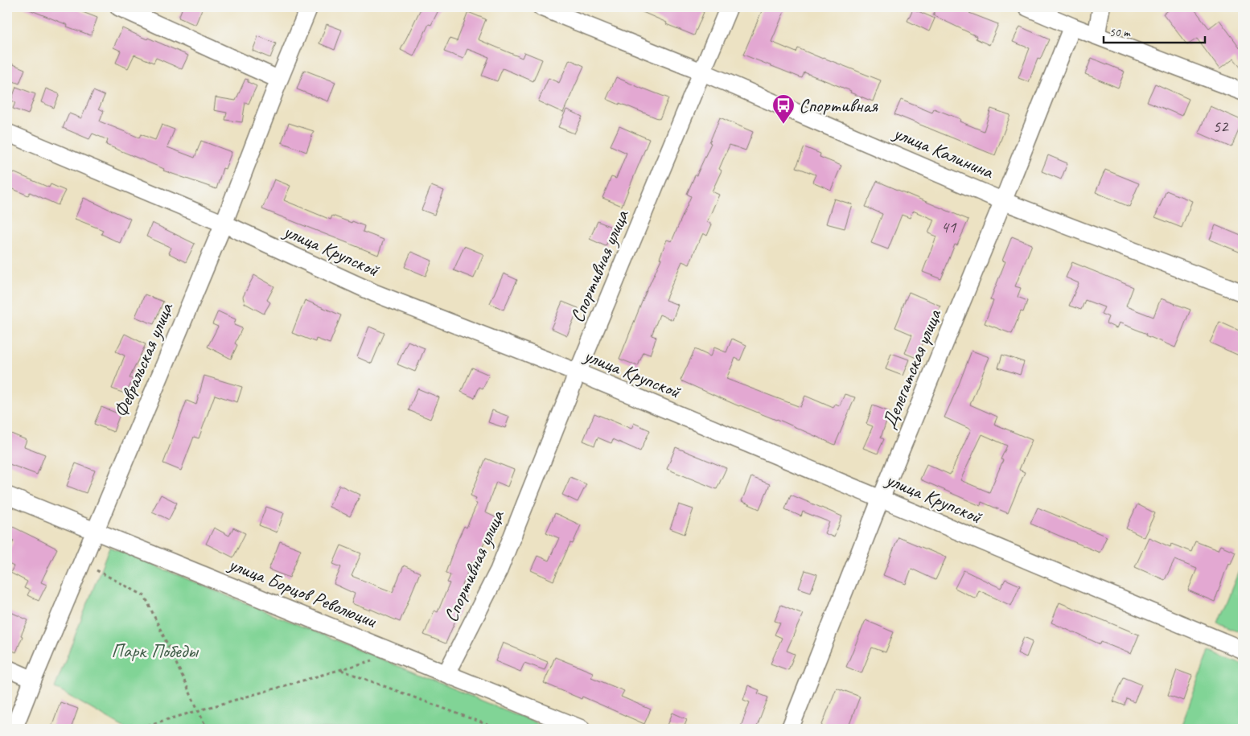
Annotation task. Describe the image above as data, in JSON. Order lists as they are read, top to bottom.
{
  "streets": {
    "street": [
      "улица Калинина",
      "улица Крупской",
      "Спортивная улица",
      "Февральская улица",
      "Делегатская улица",
      "улица Борцов Революции"
    ]
  },
  "crossings": [
    ["улица Калинина", "Спортивная улица"],
    ["улица Калинина", "Делегатская улица"],
    ["улица Крупской", "Спортивная улица"],
    ["улица Крупской", "Февральская улица"],
    ["улица Крупской", "Делегатская улица"],
    ["Спортивная улица", "улица Борцов Революции"],
    ["Февральская улица", "улица Борцов Революции"]
  ],
  "parks": ["Парк Победы"],
  "places": {
    "bus stop": ["Спортивная"]
  },
  "house_numbers": ["52", "41"],
  "scale_bar": "50 m"
}
